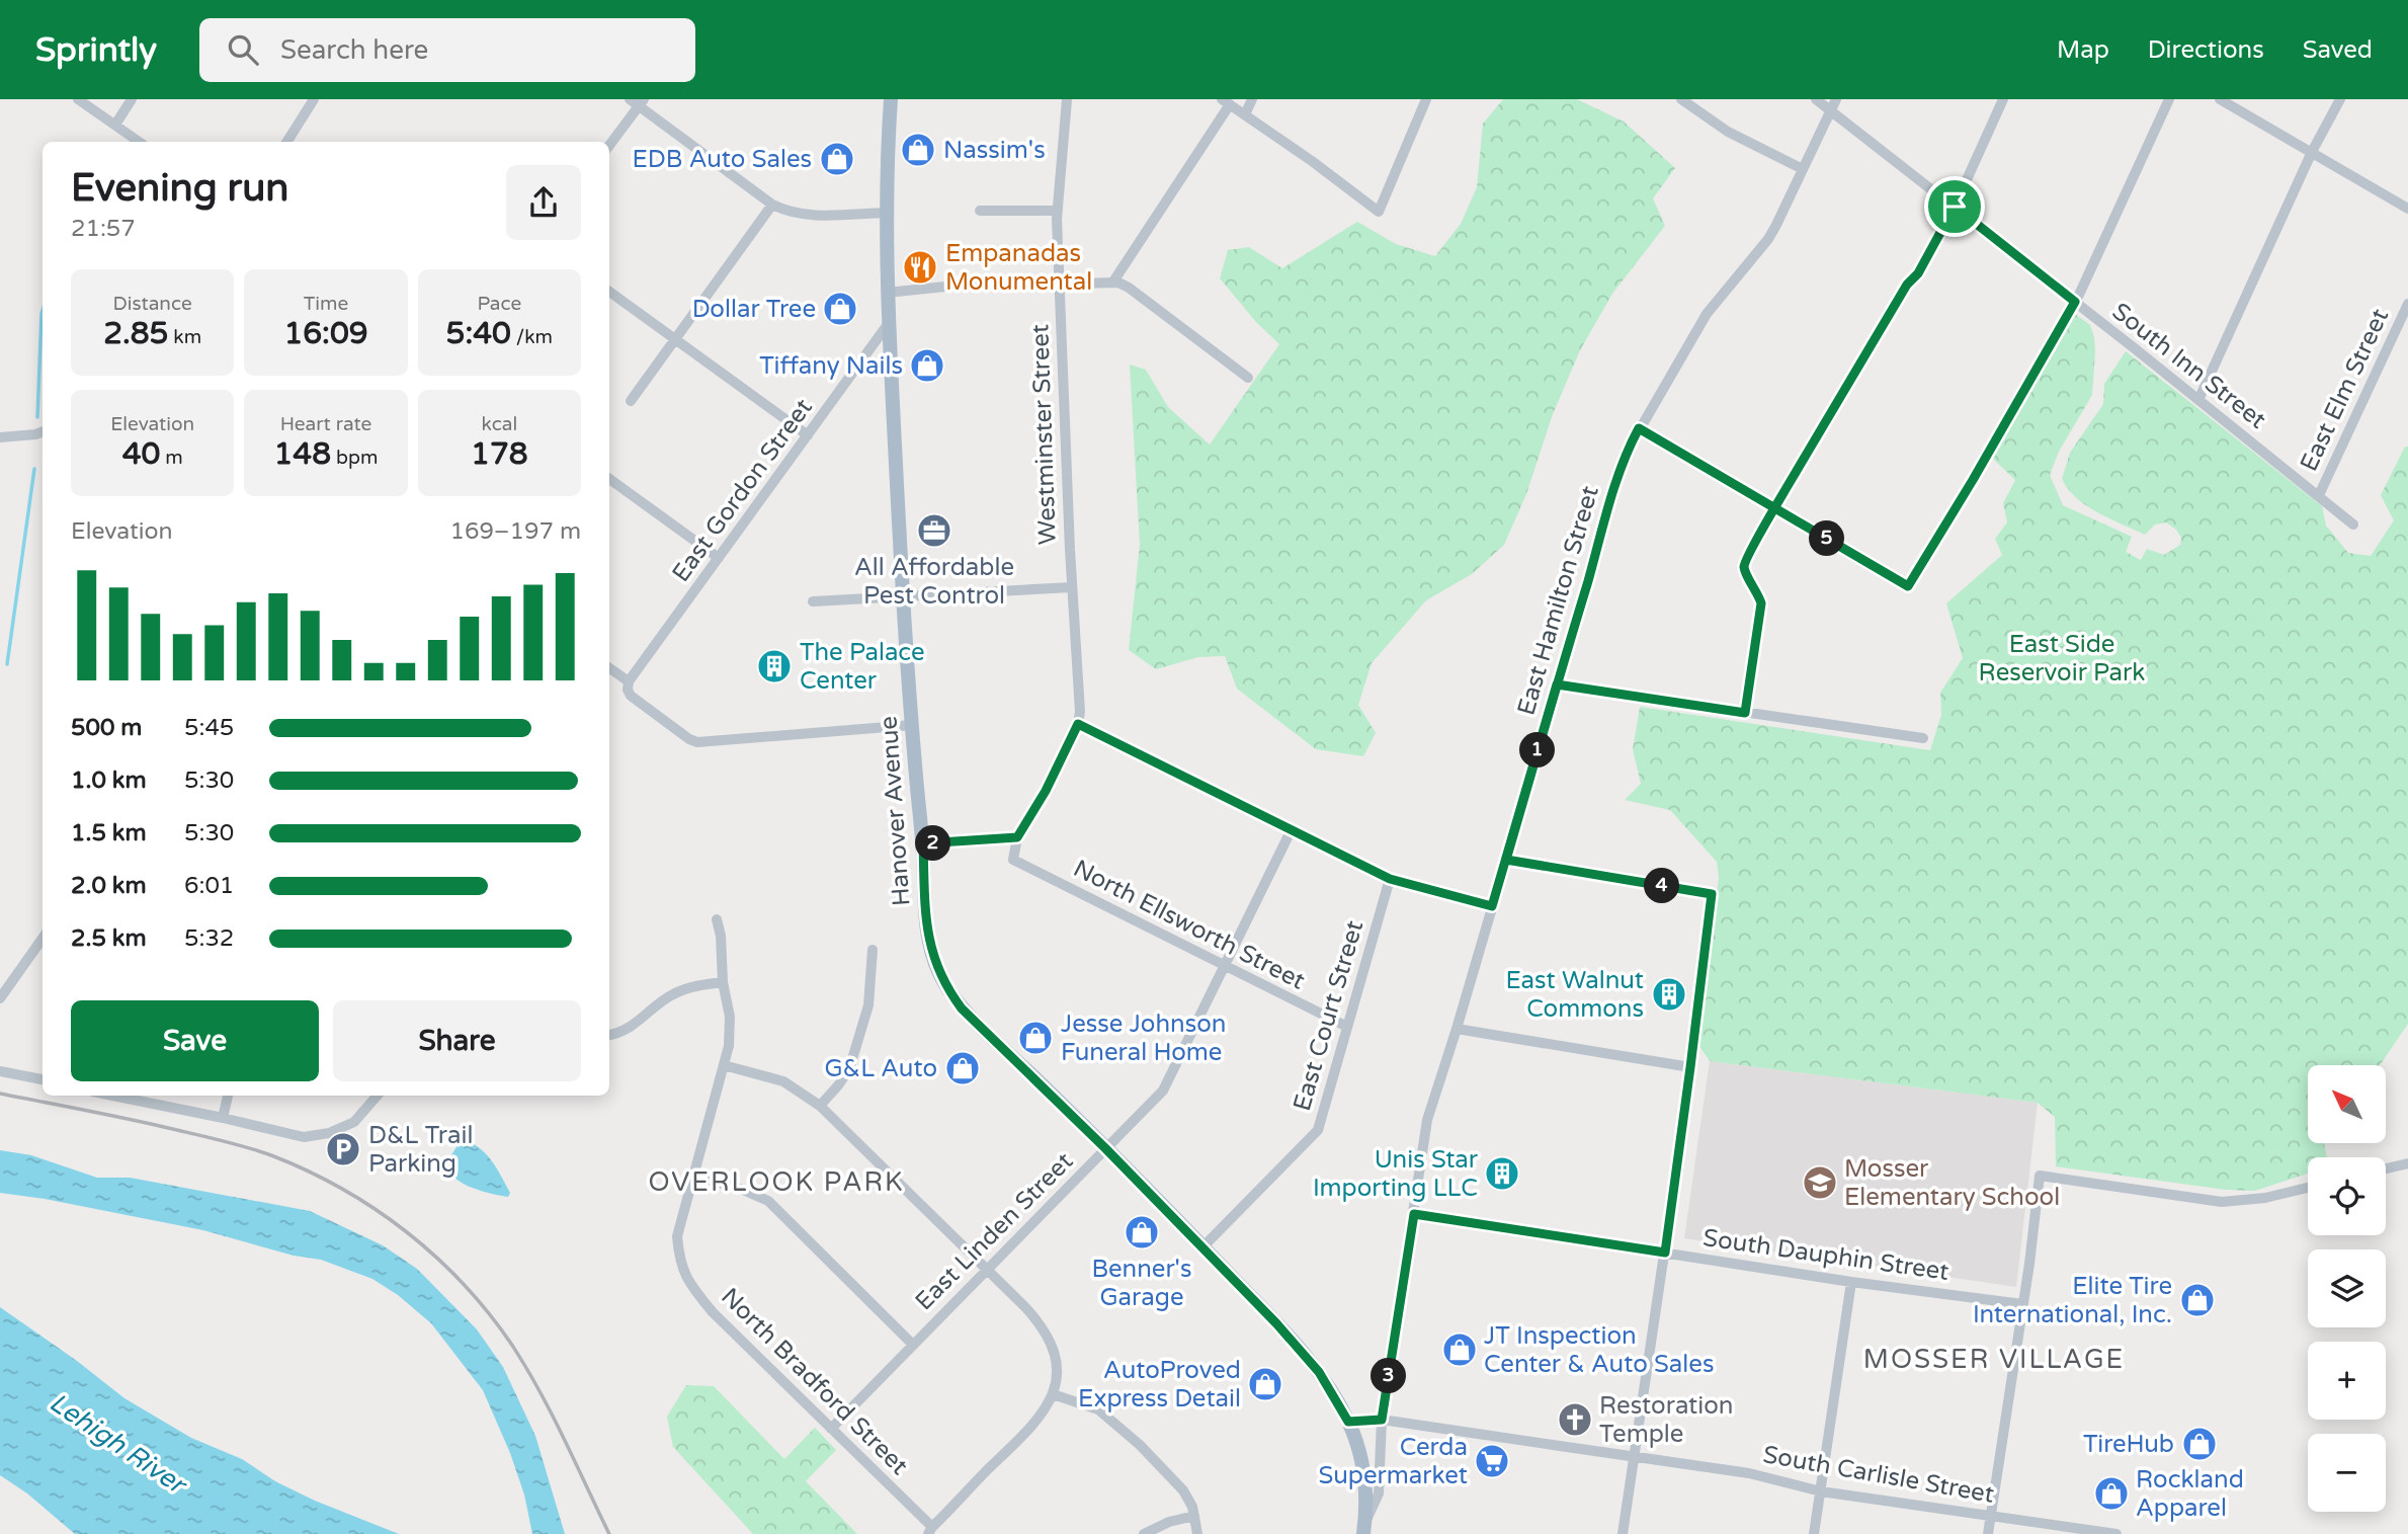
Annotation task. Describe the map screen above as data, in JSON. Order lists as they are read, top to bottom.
{
  "streets": {
    "main road": ["Hanover Avenue"],
    "street": [
      "South Inn Street",
      "East Elm Street",
      "Westminster Street",
      "East Gordon Street",
      "East Hamilton Street",
      "North Ellsworth Street",
      "East Court Street",
      "East Linden Street",
      "South Dauphin Street",
      "North Bradford Street",
      "South Carlisle Street"
    ]
  },
  "crossings": [
    ["South Inn Street", "East Elm Street"],
    ["South Inn Street", "East Hamilton Street"],
    ["East Gordon Street", "Hanover Avenue"],
    ["East Hamilton Street", "Hanover Avenue"],
    ["East Hamilton Street", "South Dauphin Street"],
    ["East Hamilton Street", "South Carlisle Street"],
    ["Hanover Avenue", "East Court Street"],
    ["Hanover Avenue", "East Linden Street"],
    ["Hanover Avenue", "South Carlisle Street"],
    ["North Ellsworth Street", "East Court Street"],
    ["North Ellsworth Street", "East Linden Street"],
    ["East Linden Street", "North Bradford Street"]
  ],
  "districts": ["OVERLOOK PARK", "MOSSER VILLAGE"],
  "water": ["Lehigh River"],
  "parks": ["East Side Reservoir Park"],
  "places": {
    "shop": [
      "Nassim's",
      "EDB Auto Sales",
      "Dollar Tree",
      "Tiffany Nails",
      "Jesse Johnson Funeral Home",
      "G&L Auto",
      "Benner's Garage",
      "Elite Tire International, Inc.",
      "JT Inspection Center & Auto Sales",
      "AutoProved Express Detail",
      "TireHub",
      "Rockland Apparel"
    ],
    "restaurant": ["Empanadas Monumental"],
    "office": ["All Affordable Pest Control"],
    "building": ["The Palace Center", "East Walnut Commons", "Unis Star Importing LLC"],
    "parking": ["D&L Trail Parking"],
    "school or university": ["Mosser Elementary School"],
    "church": ["Restoration Temple"],
    "supermarket": ["Cerda Supermarket"]
  },
  "north": "top left",
  "page": {
    "header": "Sprintly",
    "search": "Search here",
    "nav": ["Map", "Directions", "Saved"],
    "heading": ["Evening run", "21:57"],
    "stats": [
      ["Distance", "2.85 km"],
      ["Time", "16:09"],
      ["Pace", "5:40 /km"],
      ["Elevation", "40 m"],
      ["Heart rate", "148 bpm"],
      ["kcal", "178"]
    ],
    "chart": ["Elevation", "169–197 m"],
    "pins": [
      "5",
      "1",
      "2",
      "4",
      "3"
    ],
    "list": [
      {
        "name": "500 m",
        "note": "5:45"
      },
      {
        "name": "1.0 km",
        "note": "5:30"
      },
      {
        "name": "1.5 km",
        "note": "5:30"
      },
      {
        "name": "2.0 km",
        "note": "6:01"
      },
      {
        "name": "2.5 km",
        "note": "5:32"
      }
    ],
    "buttons": ["Save", "Share"],
    "map_buttons": ["+", "−"]
  }
}
